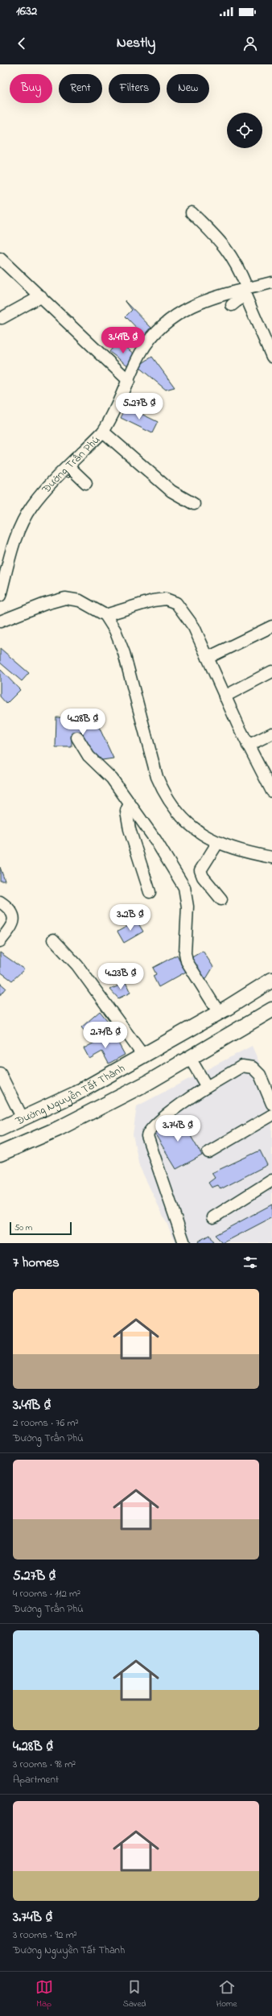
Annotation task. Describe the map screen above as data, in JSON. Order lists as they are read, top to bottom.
{
  "streets": {
    "main road": ["Đường Nguyễn Tất Thành"],
    "street": ["Đường Trần Phú"]
  },
  "scale_bar": "50 m",
  "page": {
    "status": "16:32",
    "header": "Nestly",
    "chip": [
      "Buy",
      "Rent",
      "Filters",
      "New"
    ],
    "price": [
      "3.49B ₫",
      "5.27B ₫",
      "4.28B ₫",
      "3.2B ₫",
      "4.23B ₫",
      "2.71B ₫",
      "3.74B ₫"
    ],
    "scale": "50 m",
    "heading": "7 homes",
    "list": [
      {
        "name": "3.49B ₫",
        "note": "2 rooms · 76 m² · Đường Trần Phú"
      },
      {
        "name": "5.27B ₫",
        "note": "4 rooms · 112 m² · Đường Trần Phú"
      },
      {
        "name": "4.28B ₫",
        "note": "3 rooms · 98 m² · Apartment"
      },
      {
        "name": "3.74B ₫",
        "note": "3 rooms · 92 m² · Đường Nguyễn Tất Thành"
      }
    ],
    "tabs": ["Map", "Saved", "Home"]
  }
}
